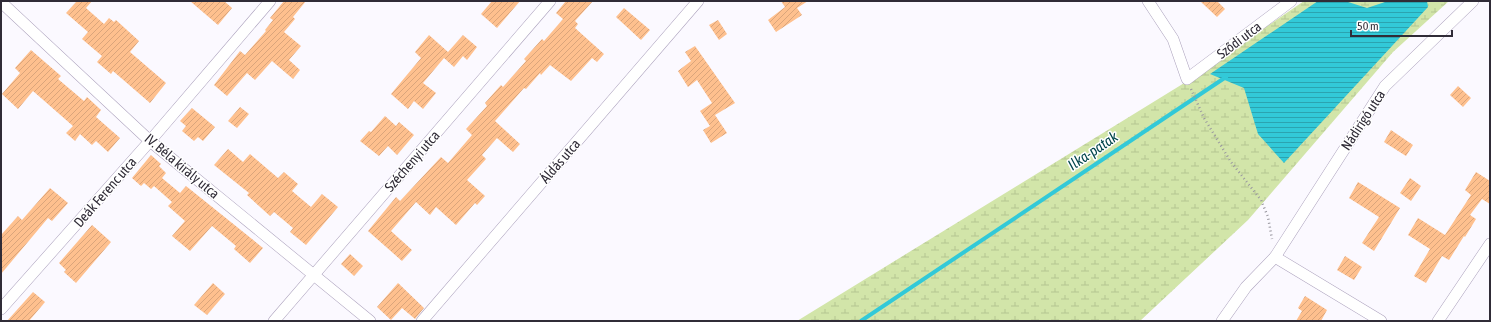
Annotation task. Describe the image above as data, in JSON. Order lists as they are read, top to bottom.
{
  "streets": {
    "street": [
      "Sződi utca",
      "Nádirigó utca",
      "Széchenyi utca",
      "Áldás utca",
      "IV. Béla király utca",
      "Deák Ferenc utca"
    ]
  },
  "crossings": [
    ["Széchenyi utca", "IV. Béla király utca"],
    ["IV. Béla király utca", "Deák Ferenc utca"]
  ],
  "water": ["Ilka-patak"],
  "scale_bar": "50 m"
}
